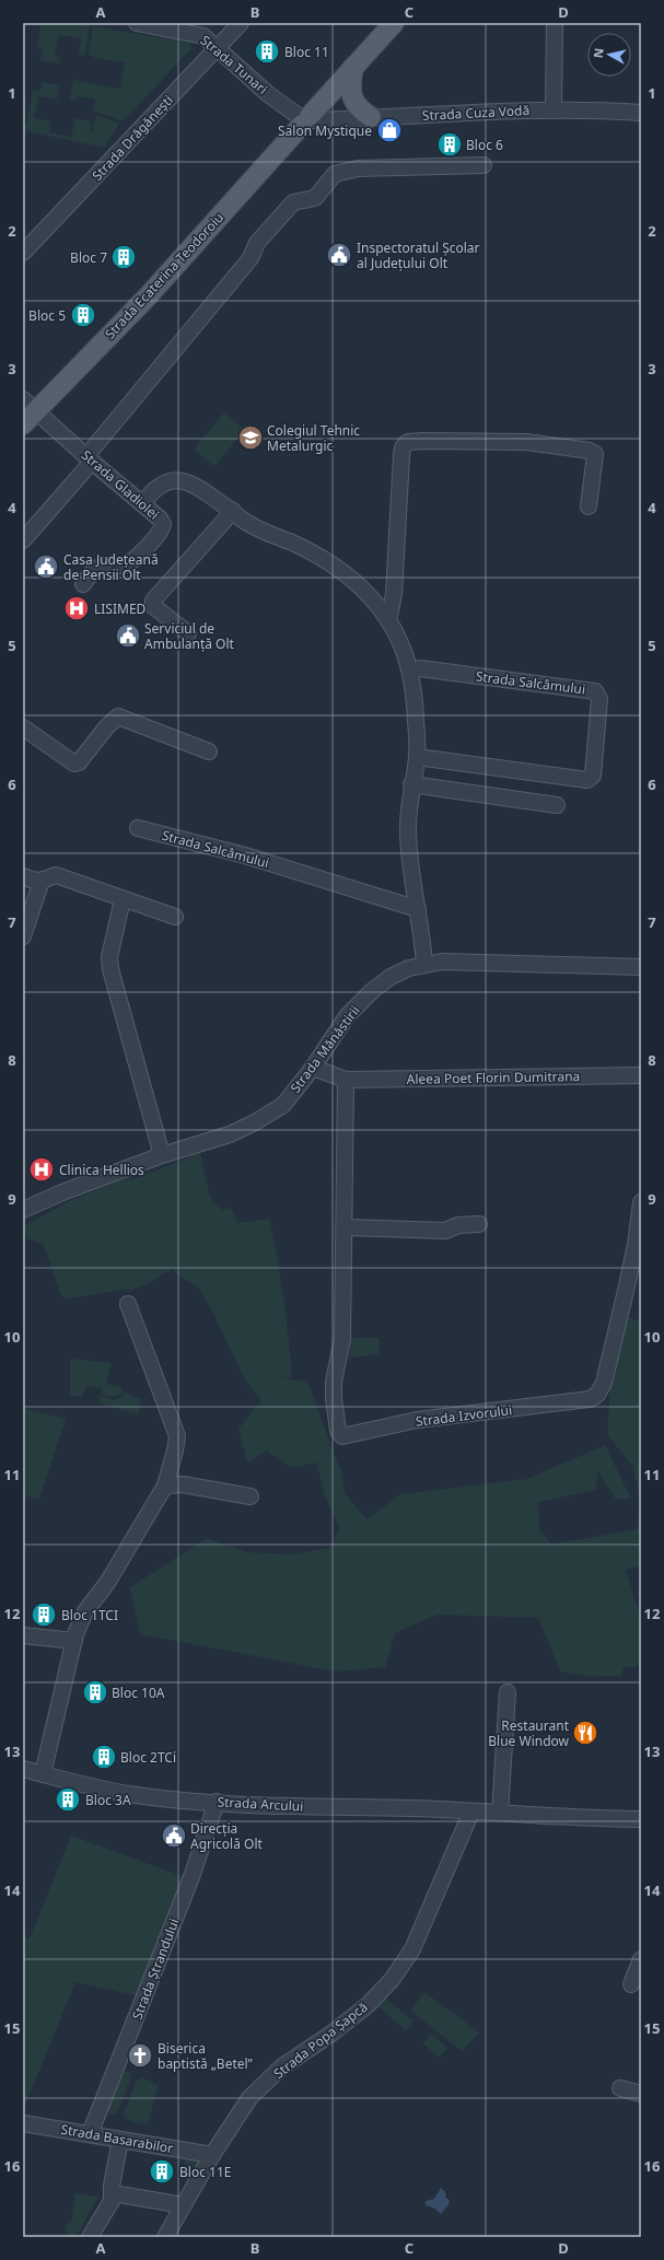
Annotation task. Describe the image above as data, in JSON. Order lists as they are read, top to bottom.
{
  "streets": {
    "main road": ["Strada Ecaterina Teodoroiu"],
    "street": [
      "Strada Tunari",
      "Strada Cuza Vodă",
      "Strada Drăgănești",
      "Strada Gladiolei",
      "Strada Salcâmului",
      "Strada Mănăstirii",
      "Aleea Poet Florin Dumitrana",
      "Strada Izvorului",
      "Strada Arcului",
      "Strada Ștrandului",
      "Strada Popa Șapcă",
      "Strada Basarabilor"
    ]
  },
  "crossings": [
    ["Strada Tunari", "Strada Cuza Vodă"],
    ["Strada Tunari", "Strada Drăgănești"],
    ["Strada Tunari", "Strada Ecaterina Teodoroiu"],
    ["Strada Cuza Vodă", "Strada Ecaterina Teodoroiu"],
    ["Strada Ecaterina Teodoroiu", "Strada Gladiolei"],
    ["Aleea Poet Florin Dumitrana", "Strada Izvorului"],
    ["Strada Arcului", "Strada Ștrandului"],
    ["Strada Arcului", "Strada Popa Șapcă"],
    ["Strada Ștrandului", "Strada Basarabilor"],
    ["Strada Popa Șapcă", "Strada Basarabilor"]
  ],
  "places": {
    "building": [
      "Bloc 11",
      "Bloc 6",
      "Bloc 7",
      "Bloc 5",
      "Bloc 1TCI",
      "Bloc 10A",
      "Bloc 2TCi",
      "Bloc 3A",
      "Bloc 11E"
    ],
    "shop": ["Salon Mystique"],
    "public building": [
      "Inspectoratul Școlar al Județului Olt",
      "Casa Județeană de Pensii Olt",
      "Serviciul de Ambulanță Olt",
      "Direcția Agricolă Olt"
    ],
    "school or university": ["Colegiul Tehnic Metalurgic"],
    "hospital": ["LISIMED", "Clinica Hellios"],
    "restaurant": ["Restaurant Blue Window"],
    "church": ["Biserica baptistă „Betel”"]
  },
  "north": "left",
  "grid": {
    "columns": [
      "A",
      "B",
      "C",
      "D"
    ],
    "rows": [
      "1",
      "2",
      "3",
      "4",
      "5",
      "6",
      "7",
      "8",
      "9",
      "10",
      "11",
      "12",
      "13",
      "14",
      "15",
      "16"
    ]
  }
}
